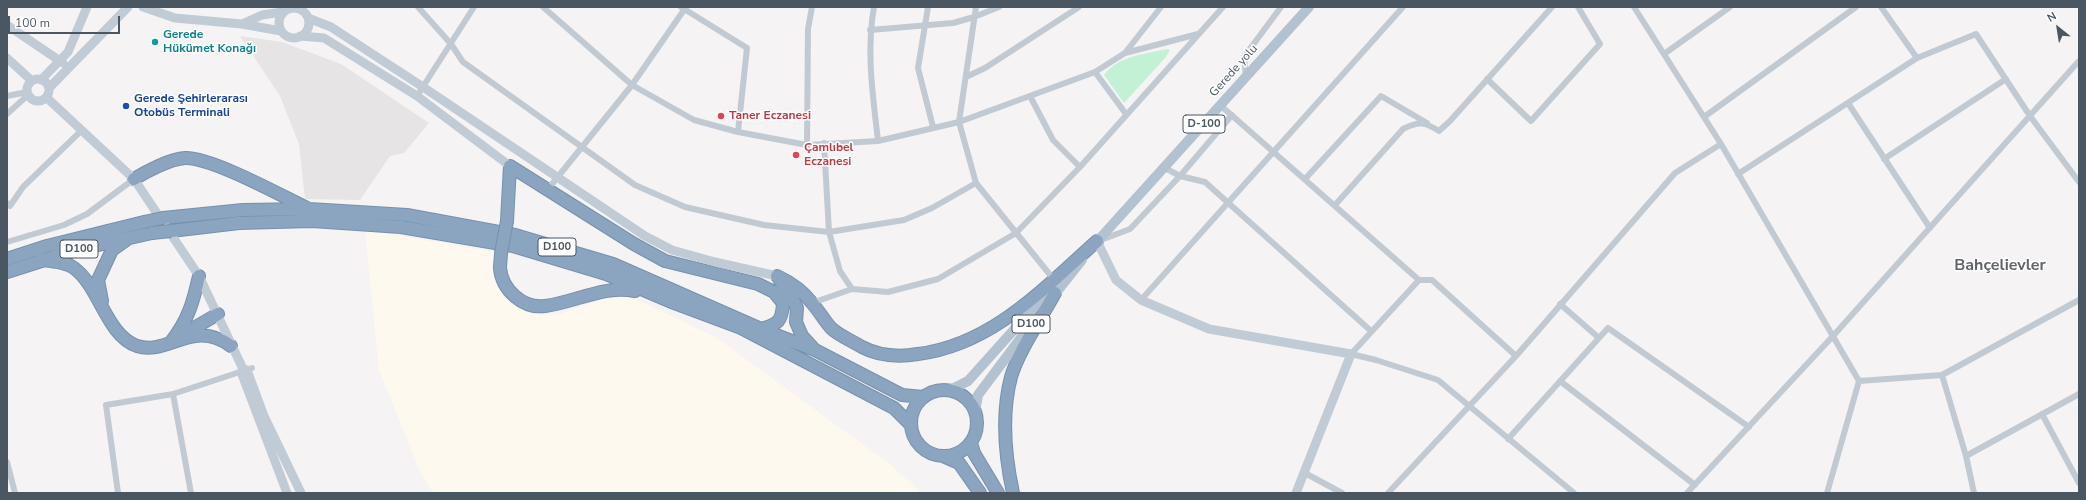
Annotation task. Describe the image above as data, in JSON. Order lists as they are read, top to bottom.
{
  "streets": {
    "highway": ["D100"],
    "main road": ["Gerede yolu", "D-100"]
  },
  "districts": ["Bahçelievler"],
  "places": [
    "Gerede Hükümet Konağı",
    "Gerede Şehirlerarası Otobüs Terminali",
    "Taner Eczanesi",
    "Çamlıbel Eczanesi"
  ],
  "scale_bar": "100 m",
  "north": "top left"
}
